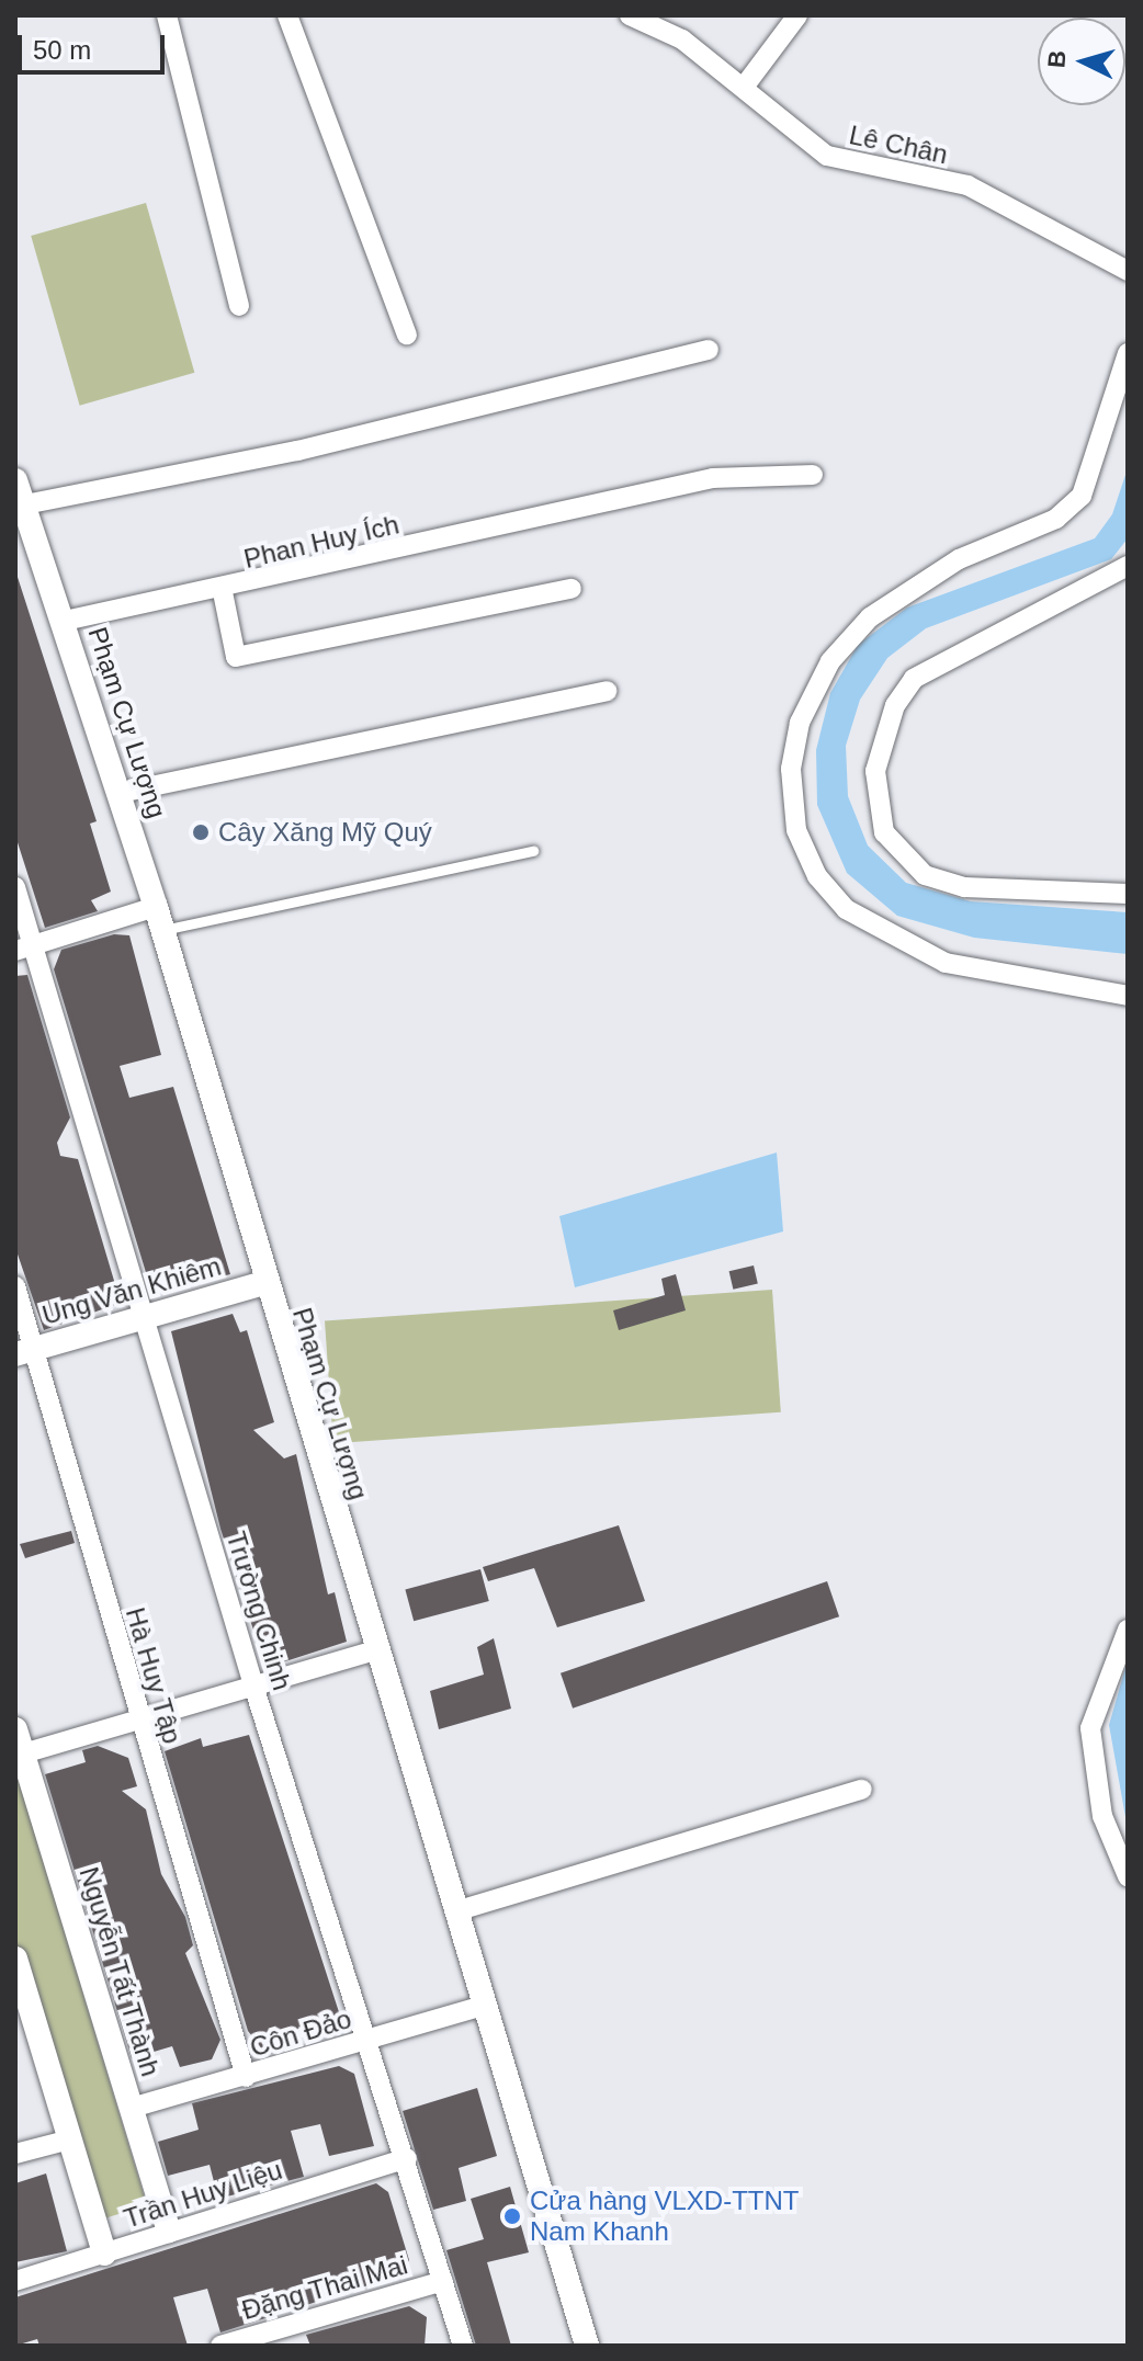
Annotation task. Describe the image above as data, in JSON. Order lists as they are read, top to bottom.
{
  "streets": {
    "street": [
      "Lê Chân",
      "Phan Huy Ích",
      "Phạm Cự Lượng",
      "Ung Văn Khiêm",
      "Trường Chinh",
      "Hà Huy Tập",
      "Nguyễn Tất Thành",
      "Côn Đảo",
      "Trần Huy Liệu",
      "Đặng Thai Mai"
    ]
  },
  "crossings": [
    ["Phan Huy Ích", "Phạm Cự Lượng"],
    ["Phạm Cự Lượng", "Ung Văn Khiêm"],
    ["Phạm Cự Lượng", "Côn Đảo"],
    ["Ung Văn Khiêm", "Trường Chinh"],
    ["Ung Văn Khiêm", "Hà Huy Tập"],
    ["Trường Chinh", "Côn Đảo"],
    ["Trường Chinh", "Trần Huy Liệu"],
    ["Trường Chinh", "Đặng Thai Mai"],
    ["Hà Huy Tập", "Côn Đảo"],
    ["Nguyễn Tất Thành", "Côn Đảo"],
    ["Nguyễn Tất Thành", "Trần Huy Liệu"]
  ],
  "places": ["Cây Xăng Mỹ Quý", "Cửa hàng VLXD-TTNT Nam Khanh"],
  "scale_bar": "50 m",
  "north": "left"
}
